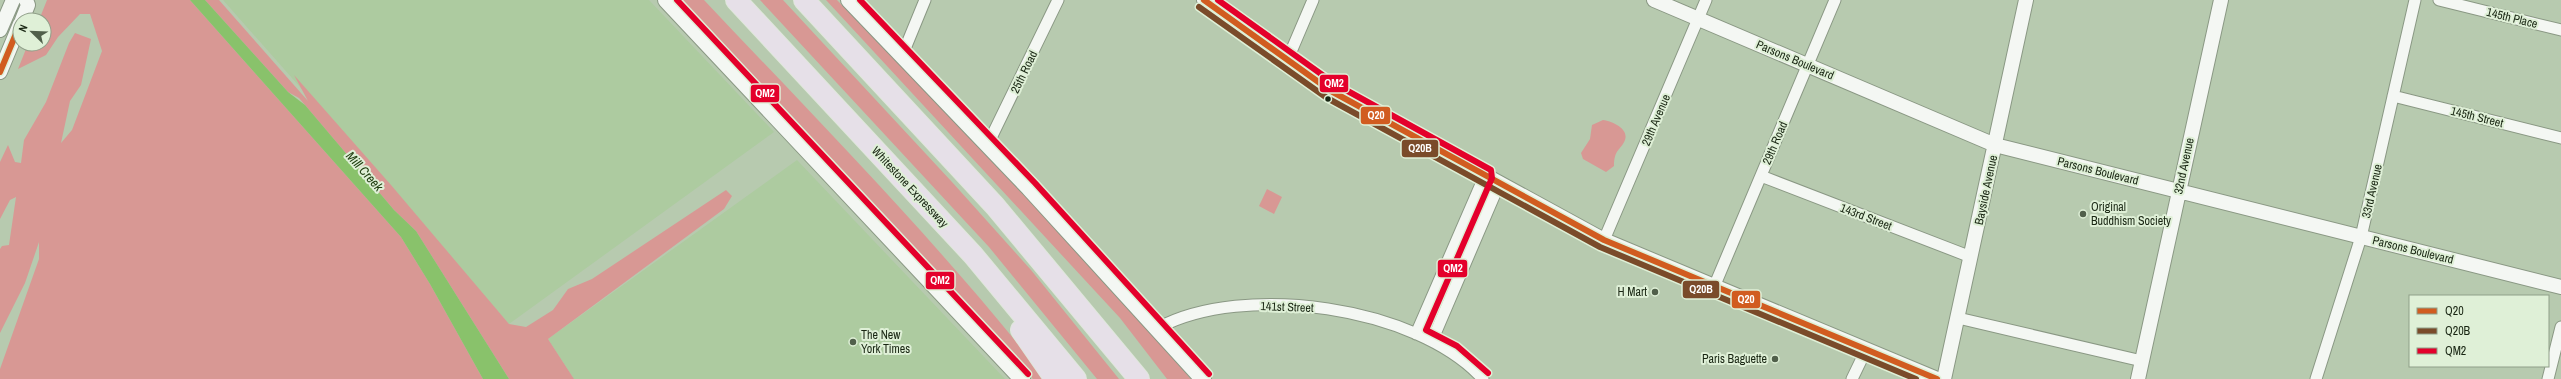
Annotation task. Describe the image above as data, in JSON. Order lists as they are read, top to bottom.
{
  "streets": {
    "highway": ["Whitestone Expressway"],
    "street": [
      "145th Place",
      "Parsons Boulevard",
      "25th Road",
      "145th Street",
      "29th Avenue",
      "29th Road",
      "32nd Avenue",
      "Bayside Avenue",
      "33rd Avenue",
      "143rd Street",
      "141st Street"
    ]
  },
  "crossings": [
    ["Parsons Boulevard", "29th Avenue"],
    ["Parsons Boulevard", "29th Road"],
    ["Parsons Boulevard", "32nd Avenue"],
    ["Parsons Boulevard", "Bayside Avenue"],
    ["Parsons Boulevard", "33rd Avenue"],
    ["145th Street", "33rd Avenue"],
    ["29th Road", "143rd Street"],
    ["Bayside Avenue", "143rd Street"]
  ],
  "water": ["Mill Creek"],
  "places": [
    "Original Buddhism Society",
    "H Mart",
    "The New York Times",
    "Paris Baguette"
  ],
  "lines": ["transit line Q20", "transit line QM2", "transit line Q20B"],
  "legend": ["Q20", "Q20B", "QM2"],
  "north": "top left"
}
